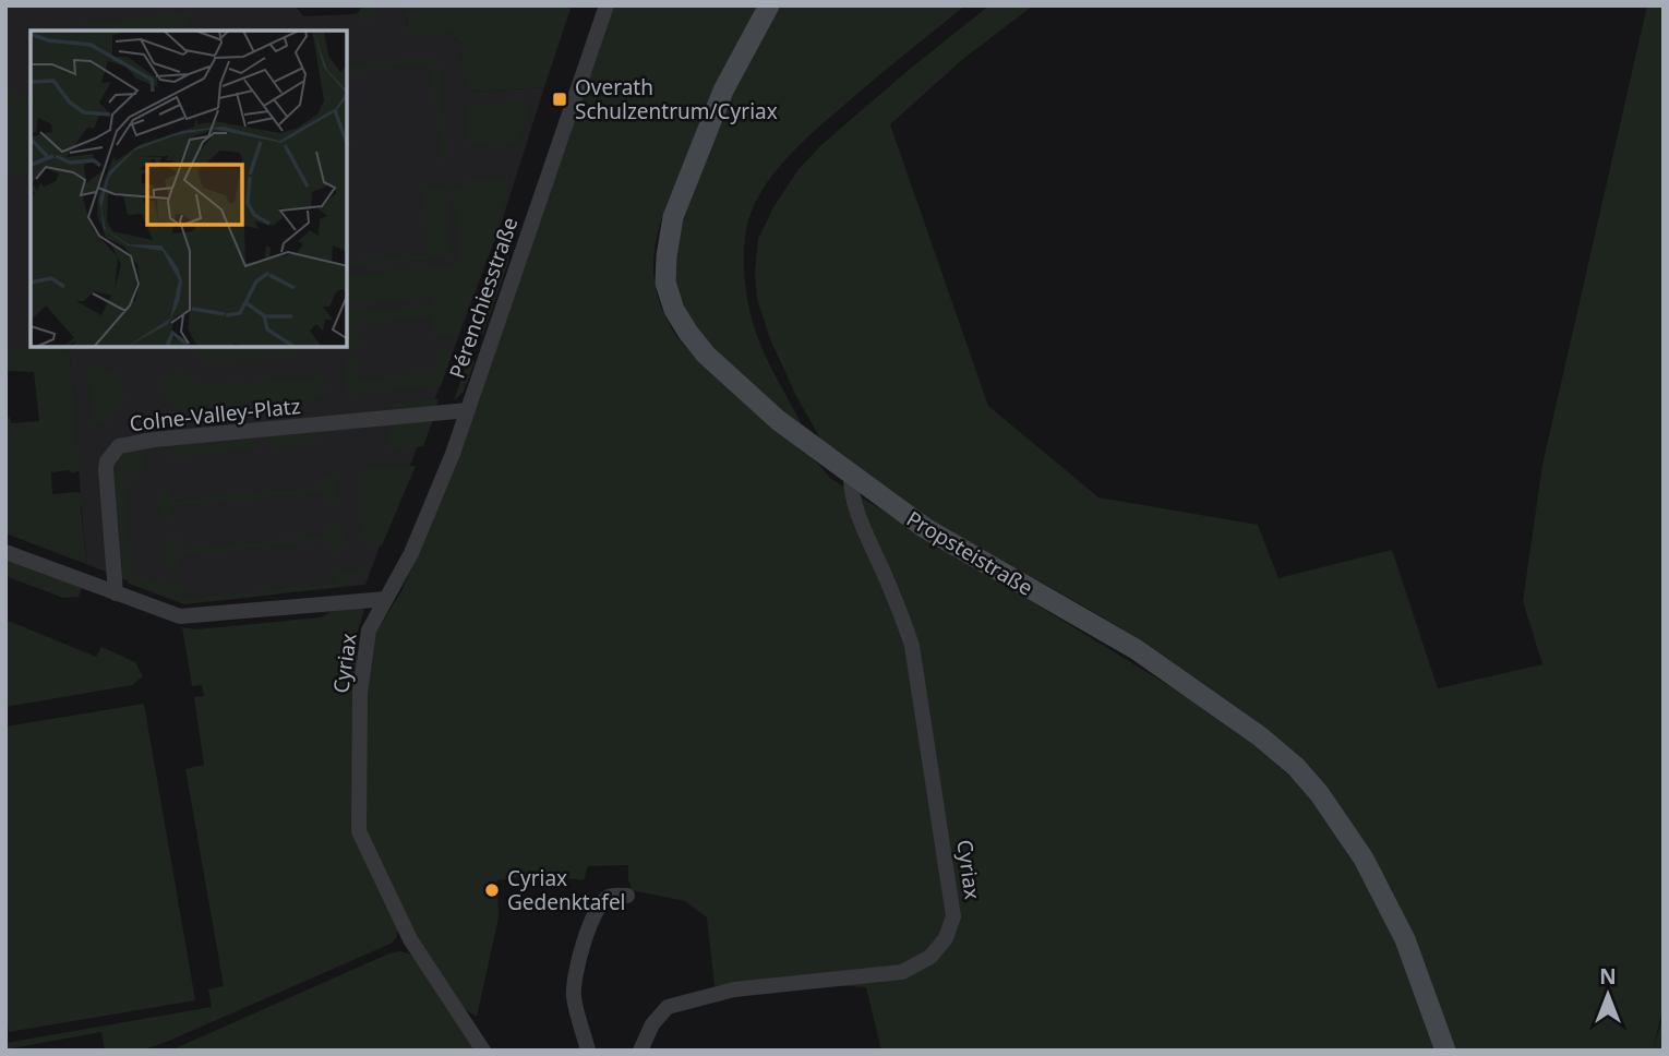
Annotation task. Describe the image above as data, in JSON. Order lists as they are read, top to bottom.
{
  "streets": {
    "street": [
      "Pérenchiesstraße",
      "Colne-Valley-Platz",
      "Propsteistraße",
      "Cyriax"
    ]
  },
  "crossings": [
    ["Pérenchiesstraße", "Colne-Valley-Platz"],
    ["Pérenchiesstraße", "Cyriax"],
    ["Colne-Valley-Platz", "Cyriax"],
    ["Propsteistraße", "Cyriax"]
  ],
  "places": {
    "transit": ["Overath Schulzentrum/Cyriax"],
    "other": ["Cyriax Gedenktafel"]
  },
  "north": "top"
}
